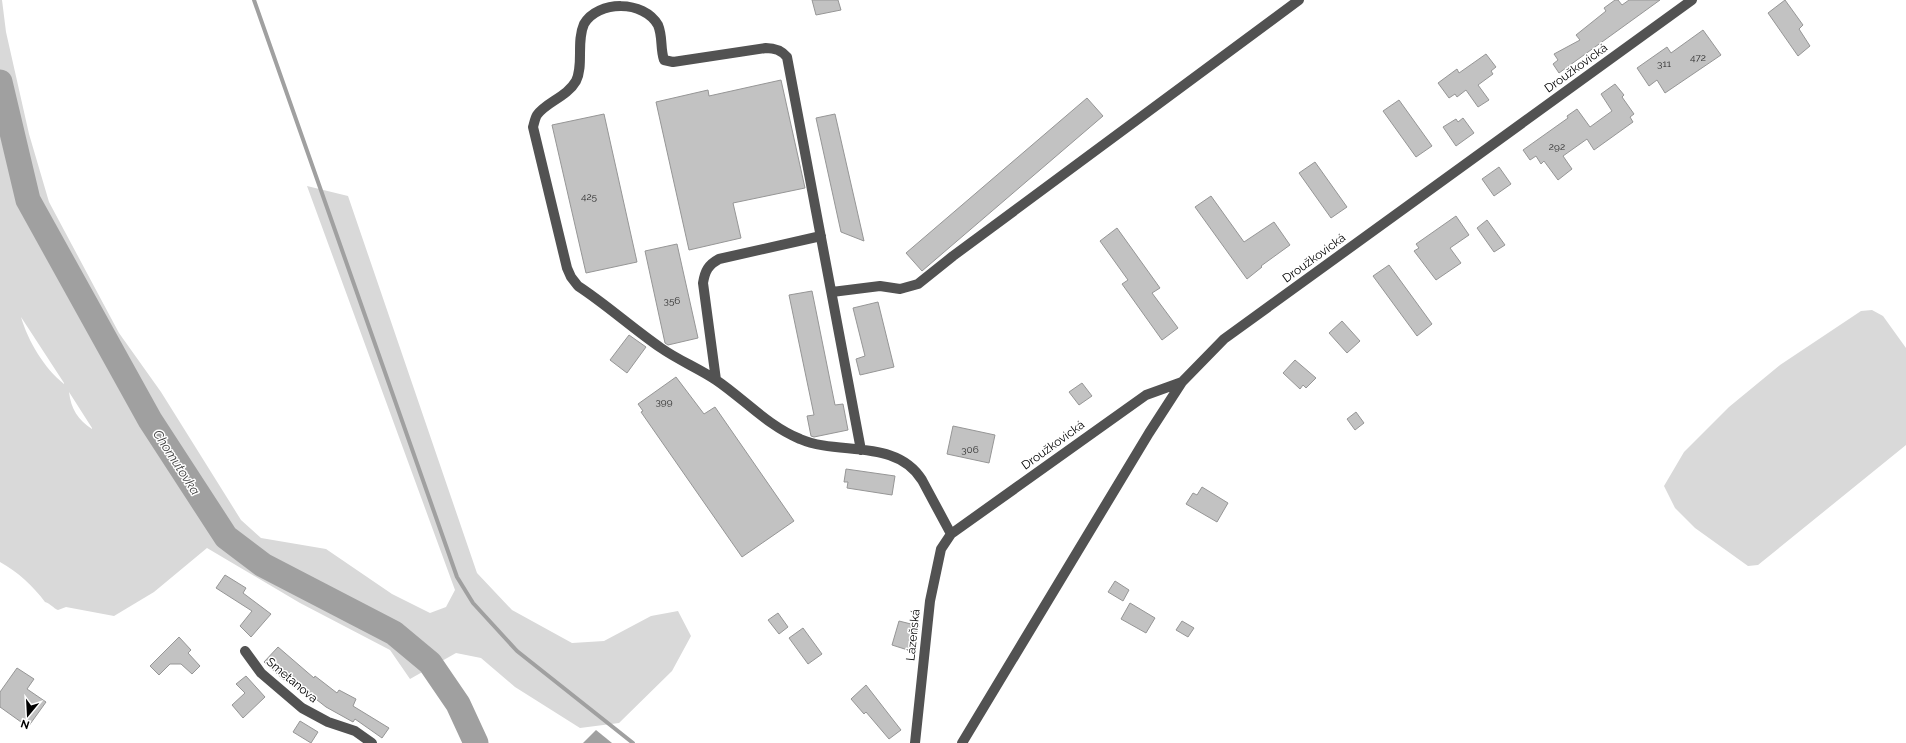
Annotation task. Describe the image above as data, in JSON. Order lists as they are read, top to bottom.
{
  "streets": {
    "street": ["Droužkovická", "Lázeňská", "Smetanova"]
  },
  "crossings": [
    ["Droužkovická", "Lázeňská"]
  ],
  "water": ["Chomutovka"],
  "house_numbers": [
    "472",
    "311",
    "292",
    "425",
    "356",
    "399",
    "306"
  ],
  "north": "bottom"
}
